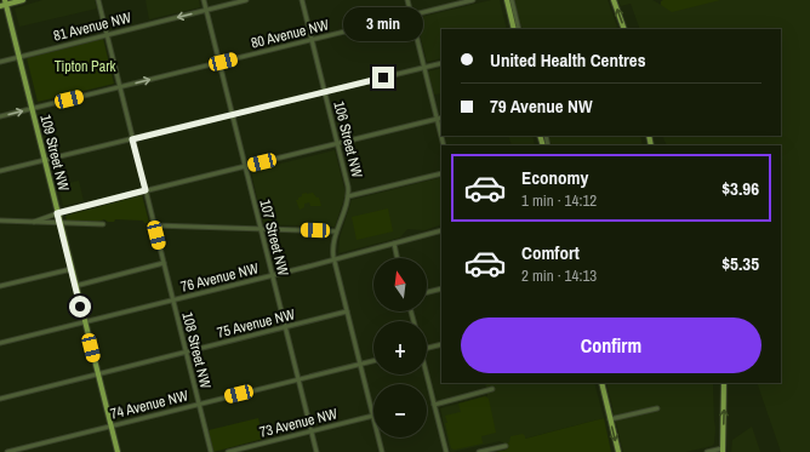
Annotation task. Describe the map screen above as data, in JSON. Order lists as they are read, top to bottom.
{
  "streets": {
    "main road": ["109 Street NW"],
    "street": [
      "81 Avenue NW",
      "80 Avenue NW",
      "106 Street NW",
      "107 Street NW",
      "76 Avenue NW",
      "75 Avenue NW",
      "108 Street NW",
      "74 Avenue NW",
      "73 Avenue NW"
    ]
  },
  "crossings": [
    ["81 Avenue NW", "109 Street NW"],
    ["81 Avenue NW", "107 Street NW"],
    ["81 Avenue NW", "108 Street NW"],
    ["80 Avenue NW", "106 Street NW"],
    ["80 Avenue NW", "109 Street NW"],
    ["80 Avenue NW", "107 Street NW"],
    ["80 Avenue NW", "108 Street NW"],
    ["106 Street NW", "76 Avenue NW"],
    ["106 Street NW", "75 Avenue NW"],
    ["106 Street NW", "74 Avenue NW"],
    ["106 Street NW", "73 Avenue NW"],
    ["109 Street NW", "76 Avenue NW"],
    ["109 Street NW", "75 Avenue NW"],
    ["109 Street NW", "74 Avenue NW"],
    ["107 Street NW", "76 Avenue NW"],
    ["107 Street NW", "75 Avenue NW"],
    ["107 Street NW", "74 Avenue NW"],
    ["107 Street NW", "73 Avenue NW"],
    ["76 Avenue NW", "108 Street NW"],
    ["75 Avenue NW", "108 Street NW"],
    ["108 Street NW", "74 Avenue NW"]
  ],
  "one_way": ["81 Avenue NW"],
  "parks": ["Tipton Park"],
  "north": "top",
  "page": {
    "bubble": "3 min",
    "banner": ["United Health Centres", "79 Avenue NW"],
    "list": [
      {
        "name": "Economy",
        "note": "1 min · 14:12",
        "value": "$3.96"
      },
      {
        "name": "Comfort",
        "note": "2 min · 14:13",
        "value": "$5.35"
      }
    ],
    "map_buttons": ["+", "−"],
    "buttons": "Confirm"
  }
}
